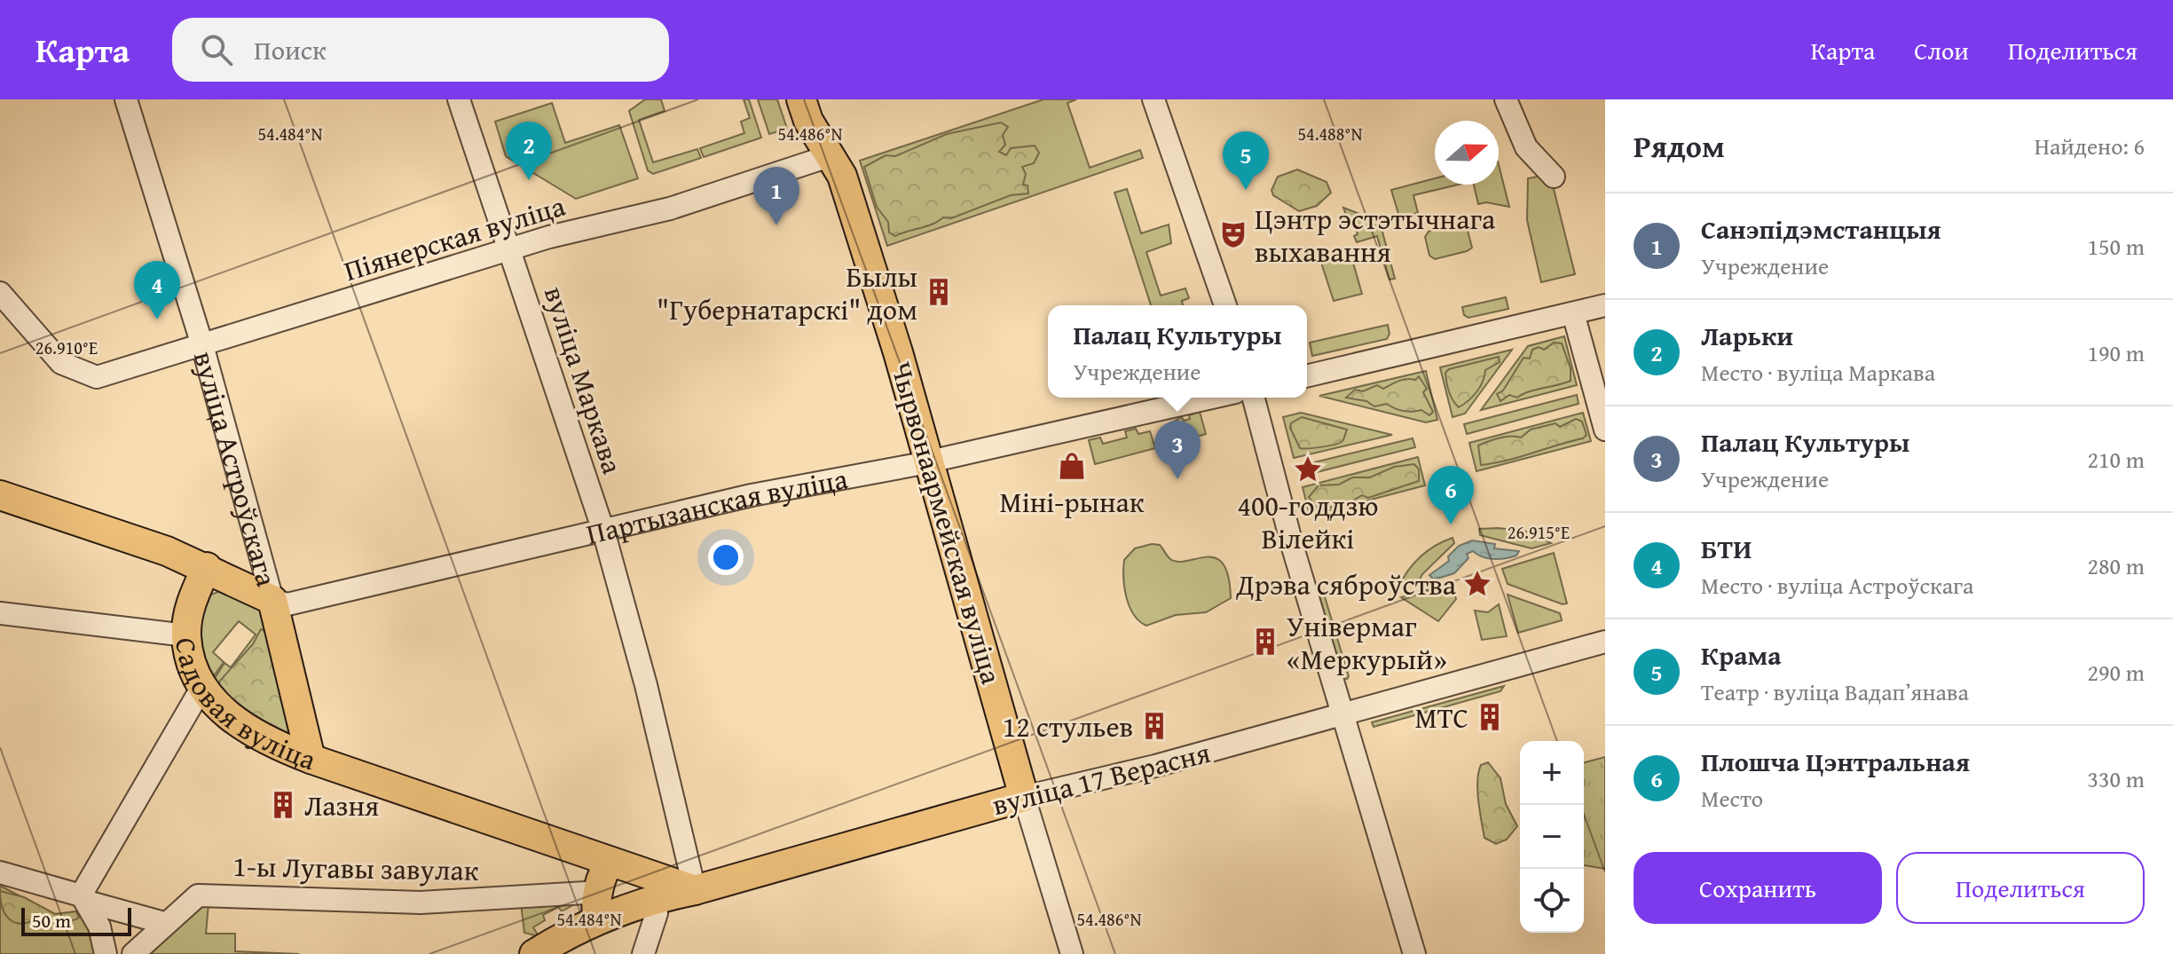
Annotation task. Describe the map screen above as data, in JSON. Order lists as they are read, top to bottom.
{
  "streets": {
    "main road": [
      "вуліца Астроўскага",
      "Партызанская вуліца",
      "Чырвонаармейская вуліца",
      "Садовая вуліца",
      "вуліца 17 Верасня"
    ],
    "street": ["Піянерская вуліца", "вуліца Маркава", "1-ы Лугавы завулак"]
  },
  "crossings": [
    ["Піянерская вуліца", "вуліца Маркава"],
    ["Піянерская вуліца", "вуліца Астроўскага"],
    ["Піянерская вуліца", "Чырвонаармейская вуліца"],
    ["вуліца Маркава", "Партызанская вуліца"],
    ["вуліца Маркава", "Садовая вуліца"],
    ["вуліца Маркава", "вуліца 17 Верасня"],
    ["вуліца Астроўскага", "Партызанская вуліца"],
    ["вуліца Астроўскага", "Садовая вуліца"],
    ["Партызанская вуліца", "Чырвонаармейская вуліца"],
    ["Чырвонаармейская вуліца", "вуліца 17 Верасня"],
    ["Садовая вуліца", "вуліца 17 Верасня"],
    ["вуліца 17 Верасня", "1-ы Лугавы завулак"]
  ],
  "places": {
    "theatre": ["Цэнтр эстэтычнага выхавання"],
    "building": [
      "Былы \"Губернатарскі\" дом",
      "Універмаг «Меркурый»",
      "МТС",
      "12 стульев",
      "Лазня"
    ],
    "shop": ["Міні-рынак"],
    "place": ["400-годдзю Вілейкі", "Дрэва сяброўства"]
  },
  "scale_bar": "50 m",
  "north": "right",
  "page": {
    "header": "Карта",
    "search": "Поиск",
    "nav": ["Карта", "Слои", "Поделиться"],
    "heading": ["Рядом", "Найдено: 6"],
    "pins": [
      "2",
      "5",
      "1",
      "4",
      "3",
      "6"
    ],
    "list": [
      {
        "mark": "1",
        "name": "Санэпідэмстанцыя",
        "note": "Учреждение",
        "value": "150 m"
      },
      {
        "mark": "2",
        "name": "Ларьки",
        "note": "Место · вуліца Маркава",
        "value": "190 m"
      },
      {
        "mark": "3",
        "name": "Палац Культуры",
        "note": "Учреждение",
        "value": "210 m"
      },
      {
        "mark": "4",
        "name": "БТИ",
        "note": "Место · вуліца Астроўскага",
        "value": "280 m"
      },
      {
        "mark": "5",
        "name": "Крама",
        "note": "Театр · вуліца Вадапʼянава",
        "value": "290 m"
      },
      {
        "mark": "6",
        "name": "Плошча Цэнтральная",
        "note": "Место",
        "value": "330 m"
      }
    ],
    "popup": ["Палац Культуры", "Учреждение"],
    "map_buttons": ["+", "−"],
    "buttons": ["Сохранить", "Поделиться"],
    "scale": "50 m"
  },
  "coordinates": [
    "54.484°N",
    "54.486°N",
    "54.488°N",
    "26.910°E",
    "26.915°E"
  ]
}
